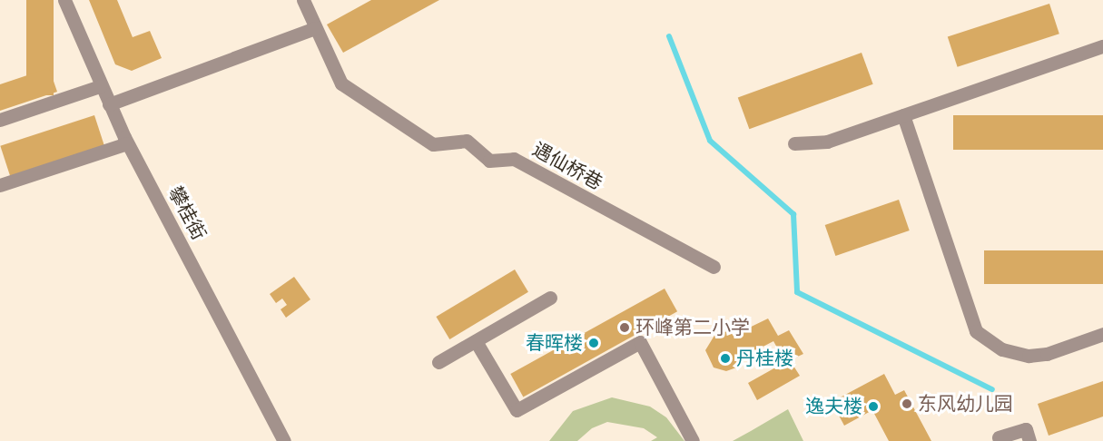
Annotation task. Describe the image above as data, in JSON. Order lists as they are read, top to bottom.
{
  "streets": {
    "street": ["遇仙桥巷", "攀桂街"]
  },
  "places": [
    "环峰第二小学",
    "春晖楼",
    "丹桂楼",
    "东风幼儿园",
    "逸夫楼"
  ]
}
